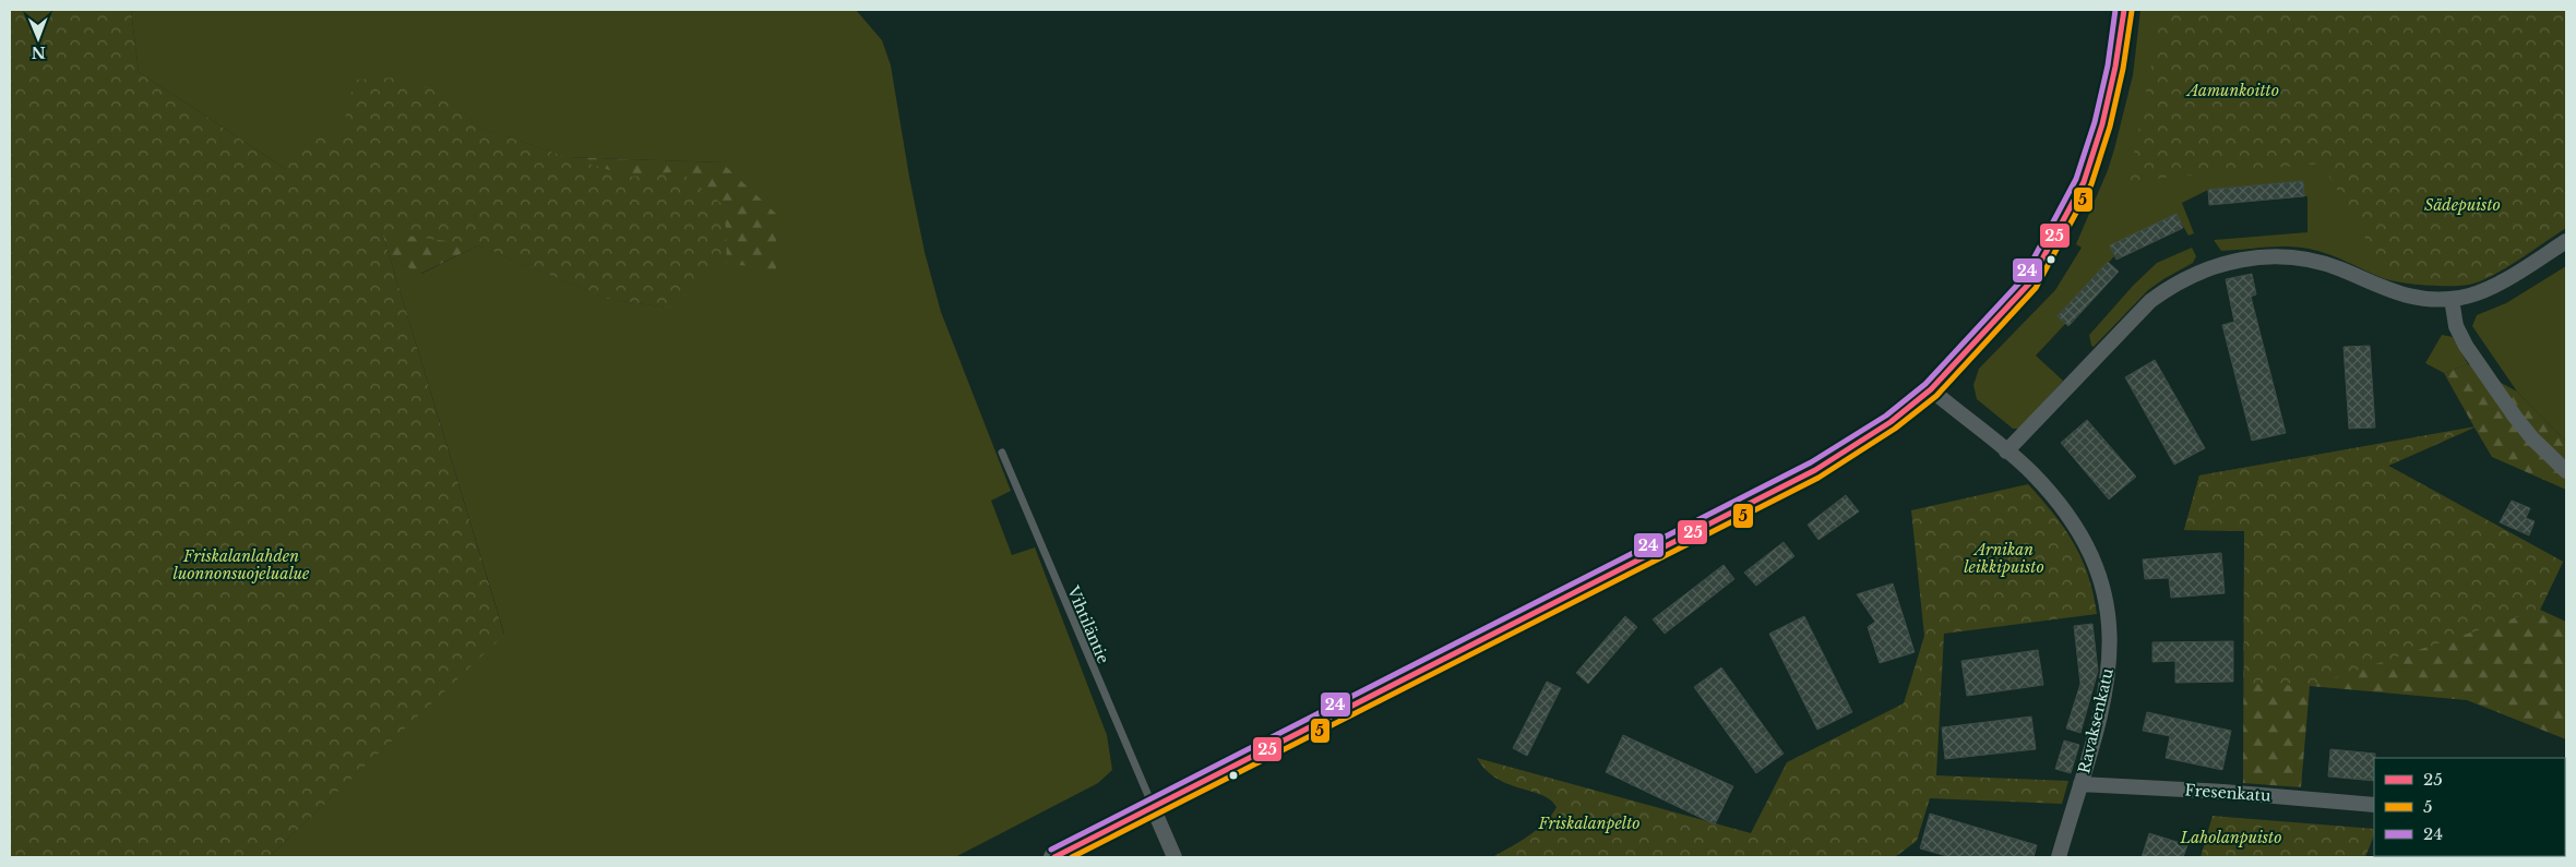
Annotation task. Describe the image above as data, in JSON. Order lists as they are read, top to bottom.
{
  "streets": {
    "street": ["Ravaksenkatu", "Fresenkatu"],
    "lane": ["Vihtiläntie"]
  },
  "crossings": [
    ["Ravaksenkatu", "Fresenkatu"]
  ],
  "parks": [
    "Aamunkoitto",
    "Sädepuisto",
    "Arnikan leikkipuisto",
    "Friskalanlahden luonnonsuojelualue",
    "Friskalanpelto",
    "Laholanpuisto"
  ],
  "lines": ["transit line 25", "transit line 24", "transit line 5"],
  "legend": ["25", "5", "24"],
  "north": "bottom"
}
